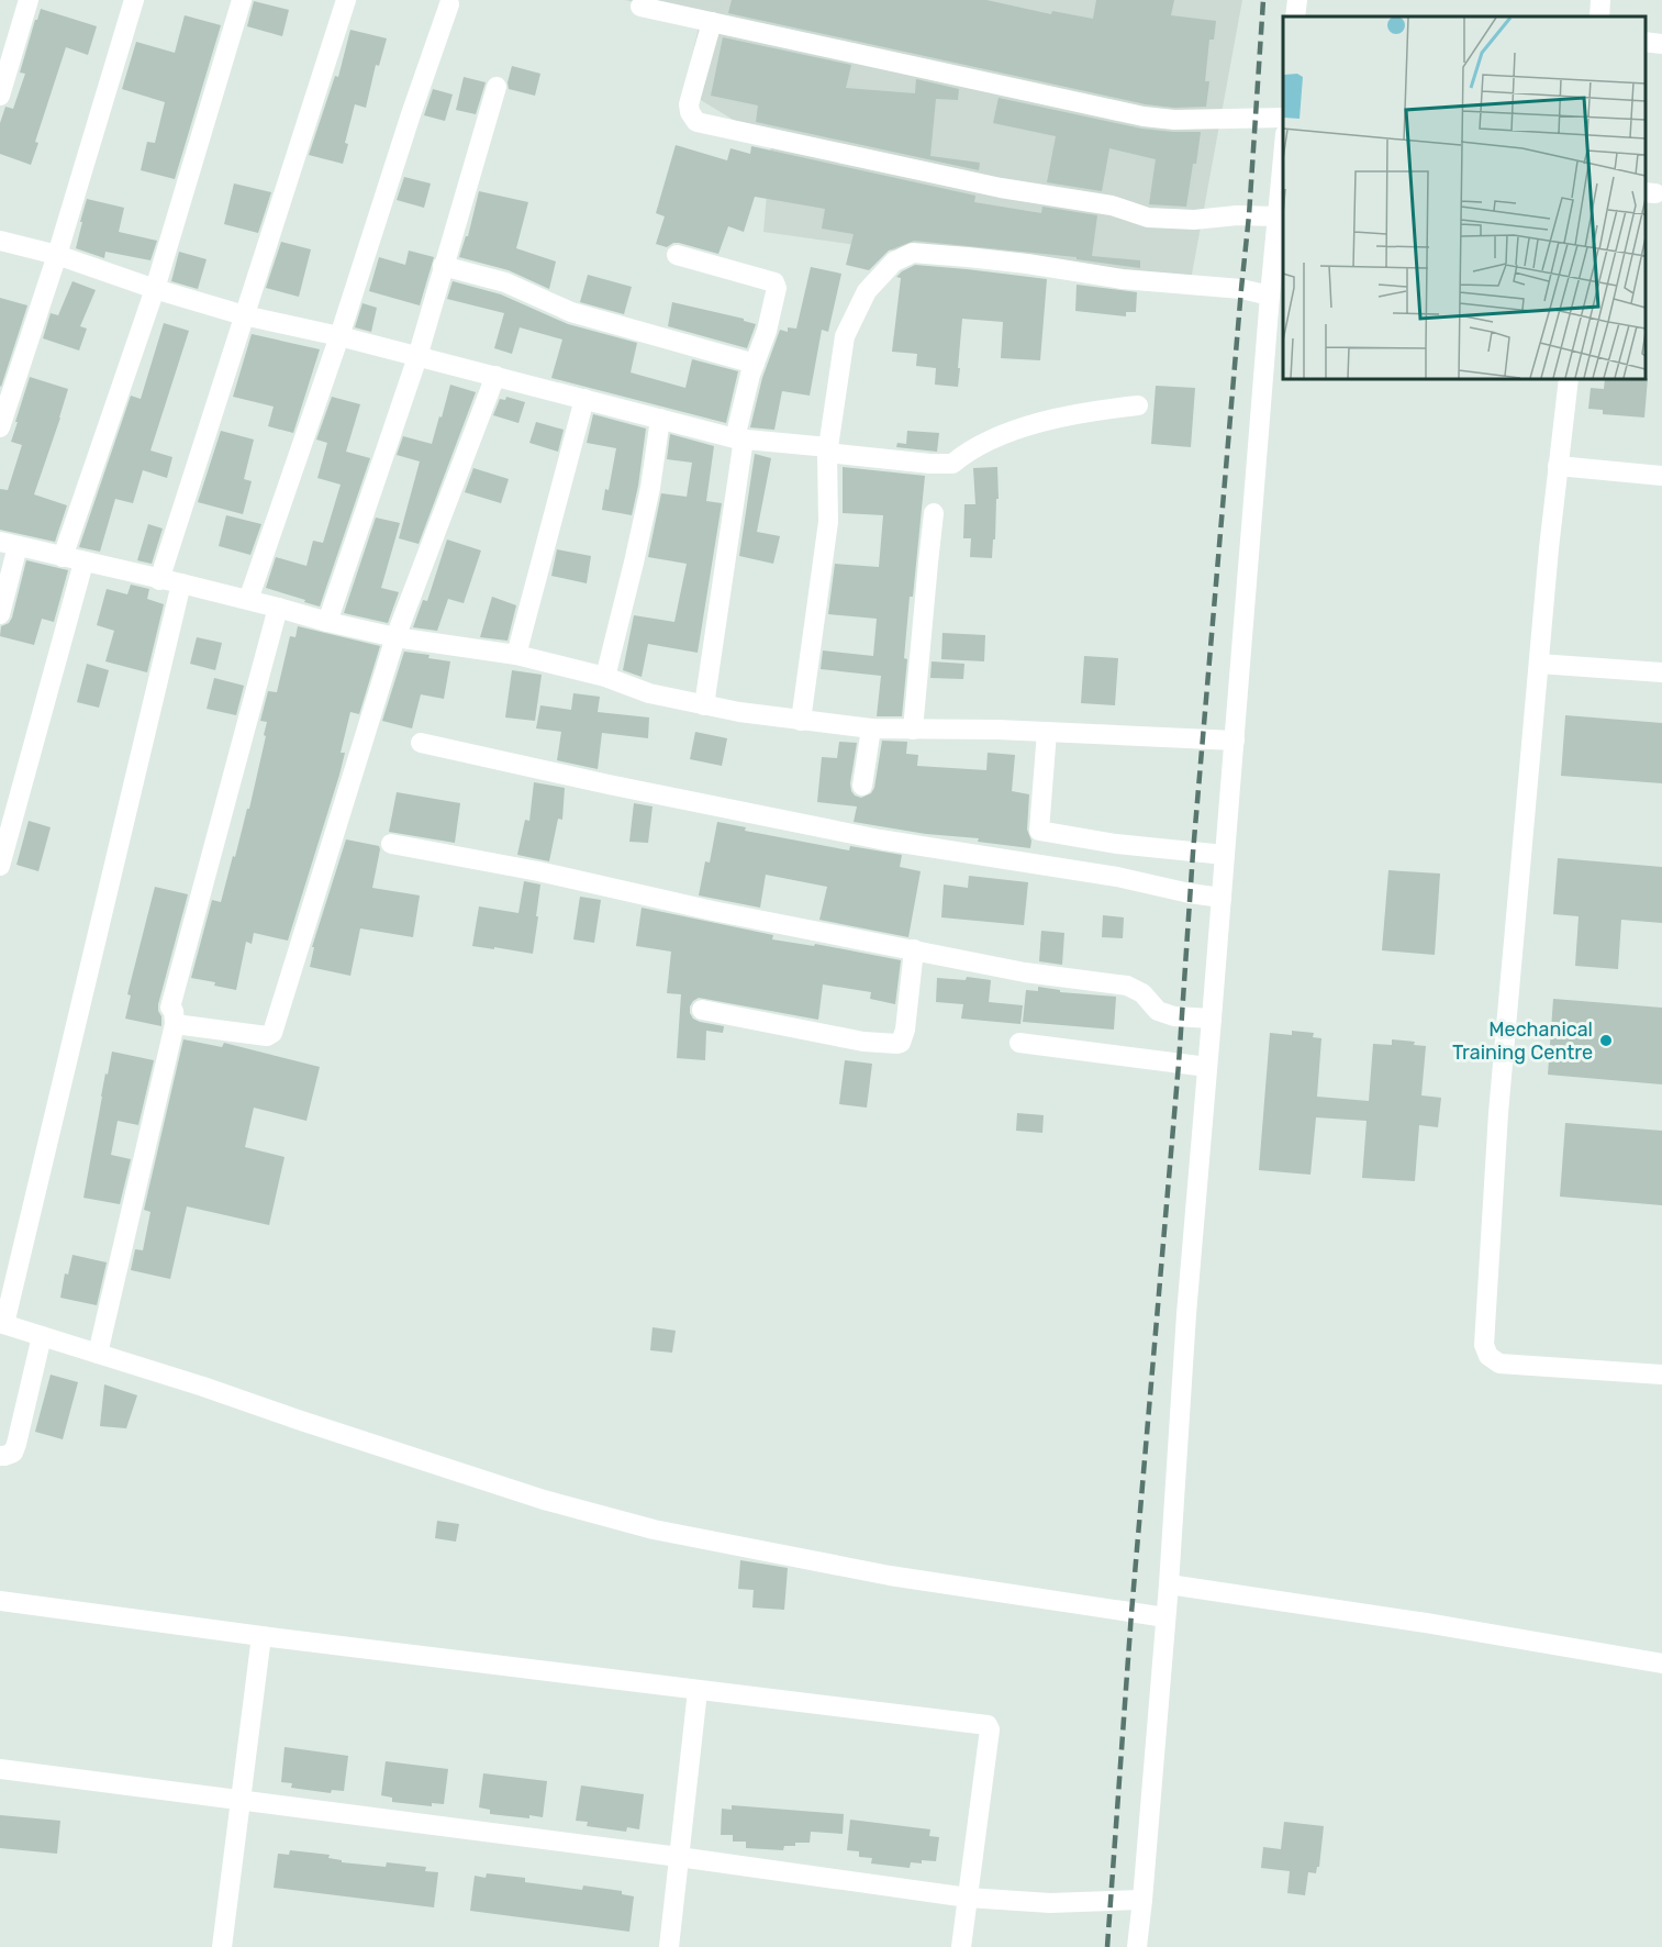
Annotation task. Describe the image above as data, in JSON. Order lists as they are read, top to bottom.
{
  "places": ["Mechanical Training Centre"]
}
